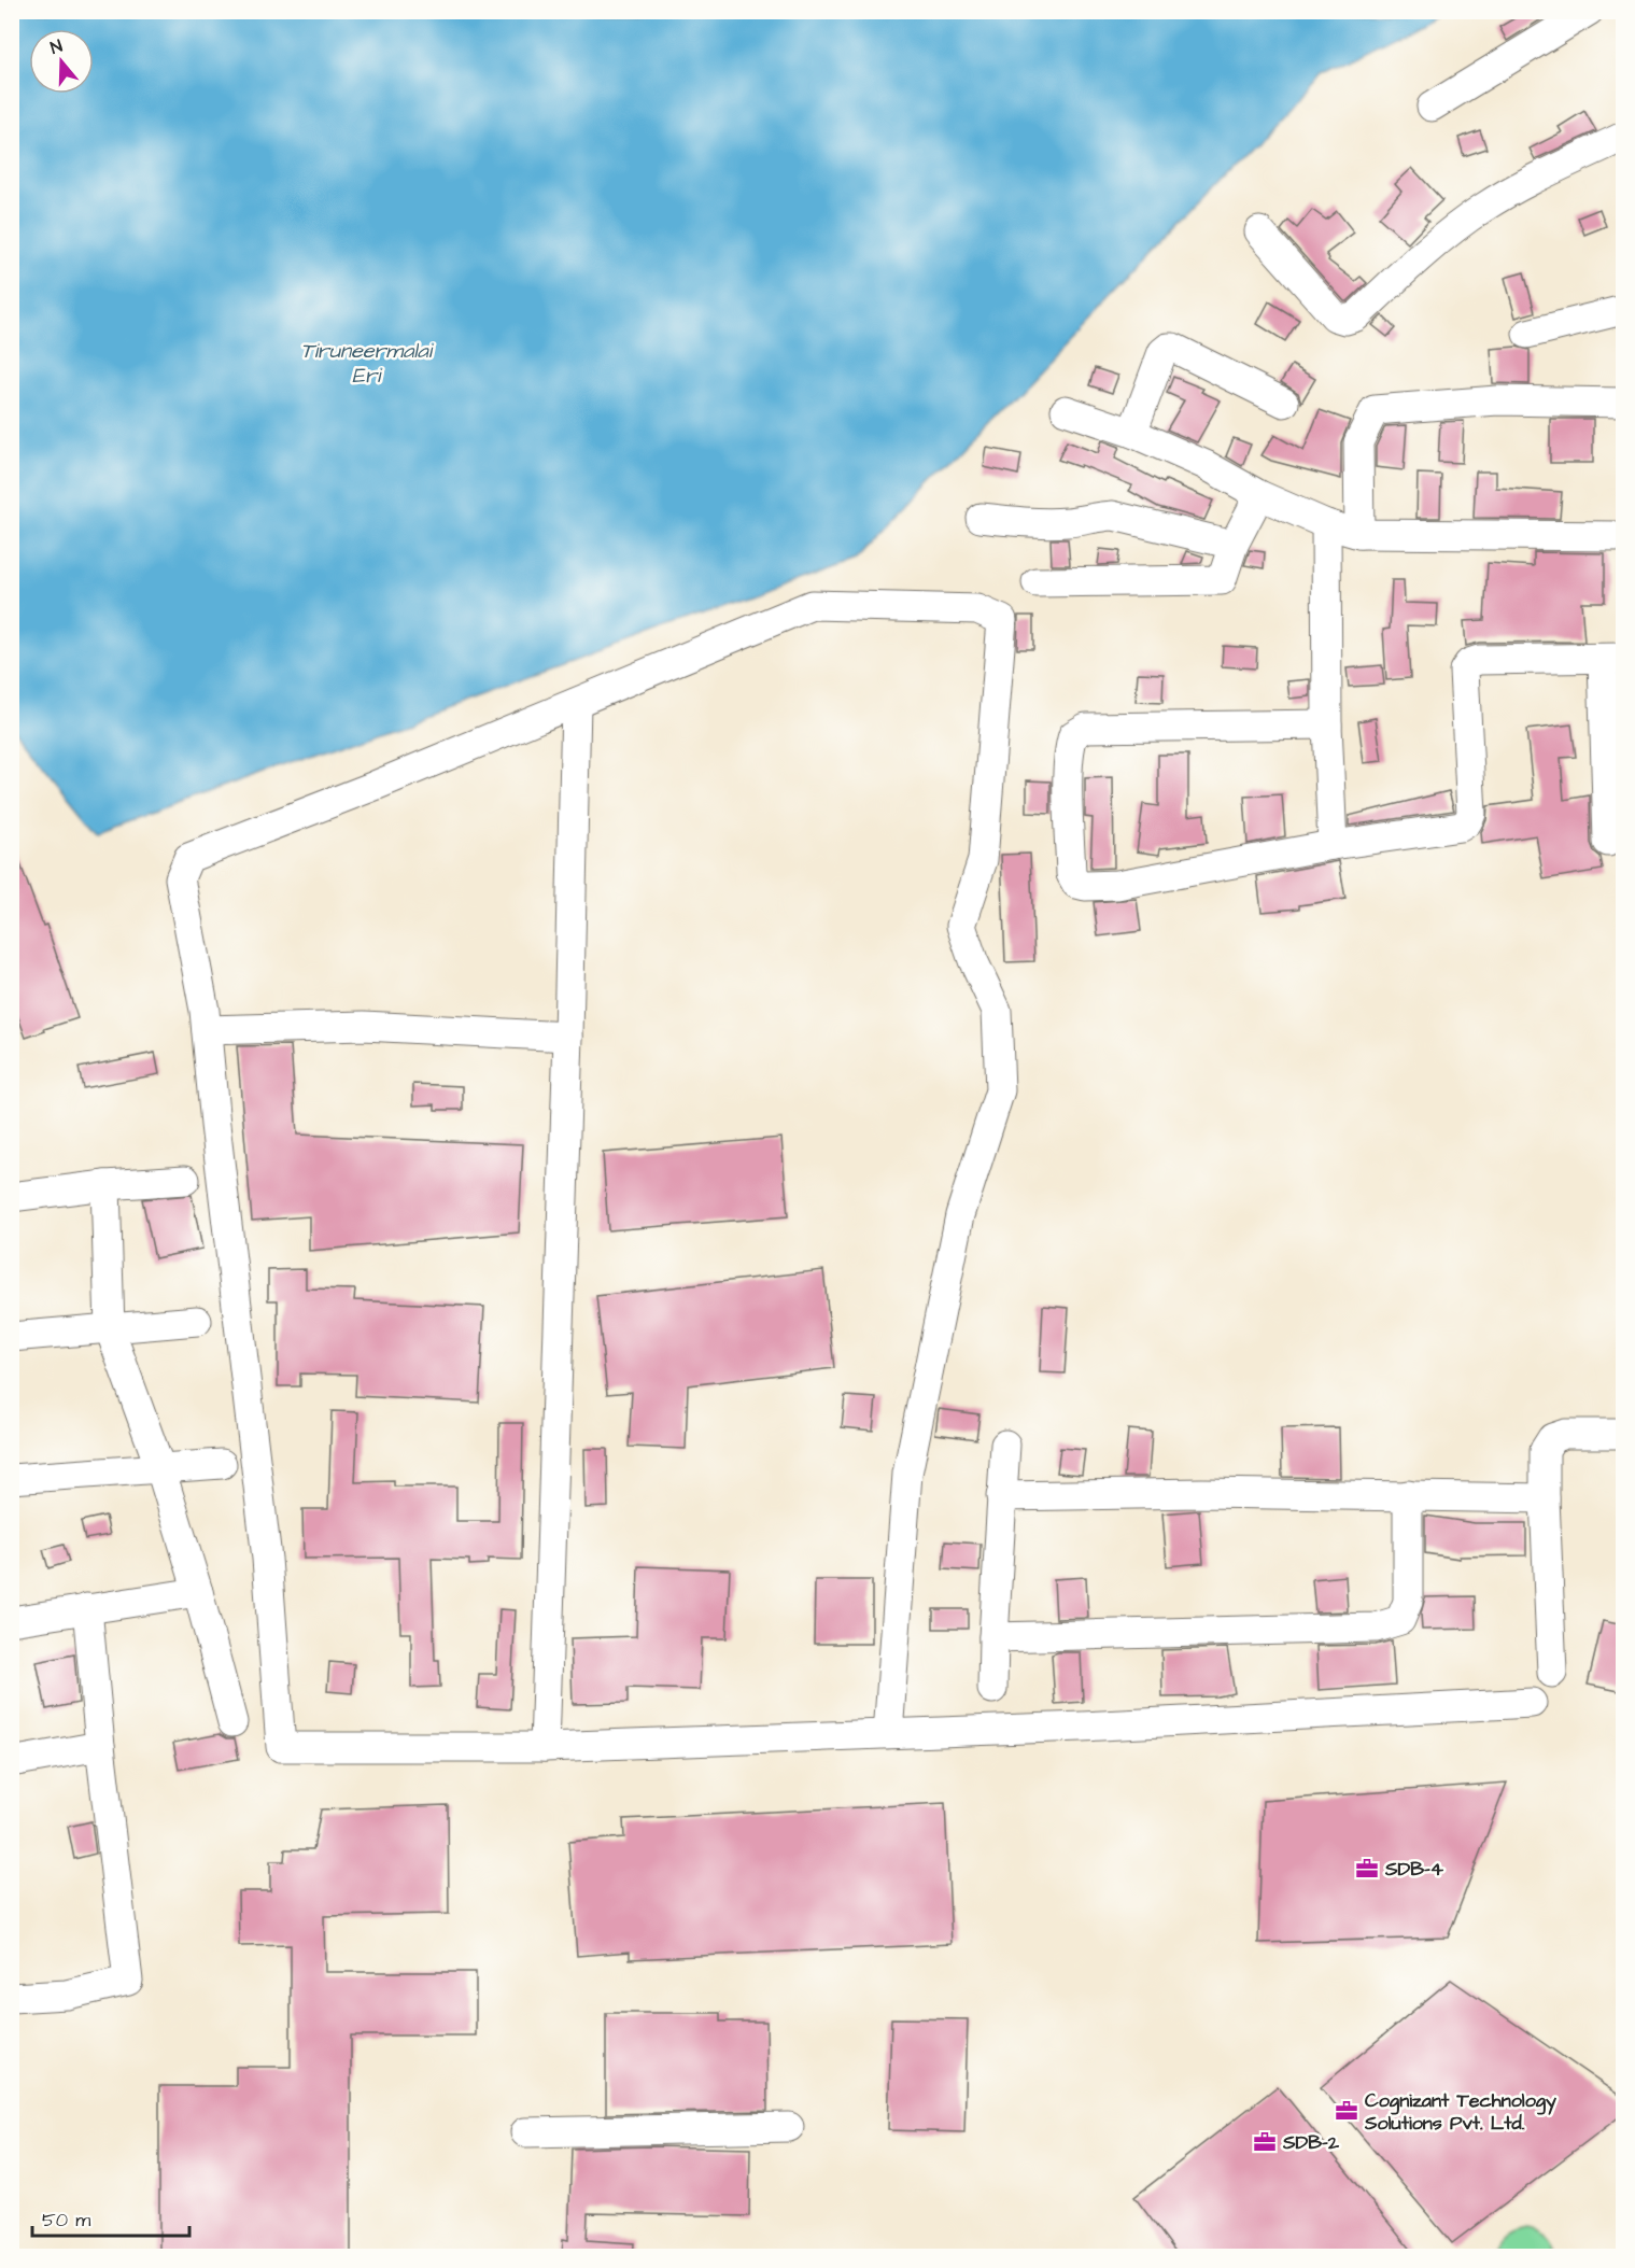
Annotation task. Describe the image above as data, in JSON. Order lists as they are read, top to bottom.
{
  "water": ["Tiruneermalai Eri"],
  "places": {
    "office": ["SDB-4", "Cognizant Technology Solutions Pvt. Ltd.", "SDB-2"]
  },
  "scale_bar": "50 m",
  "north": "top"
}
